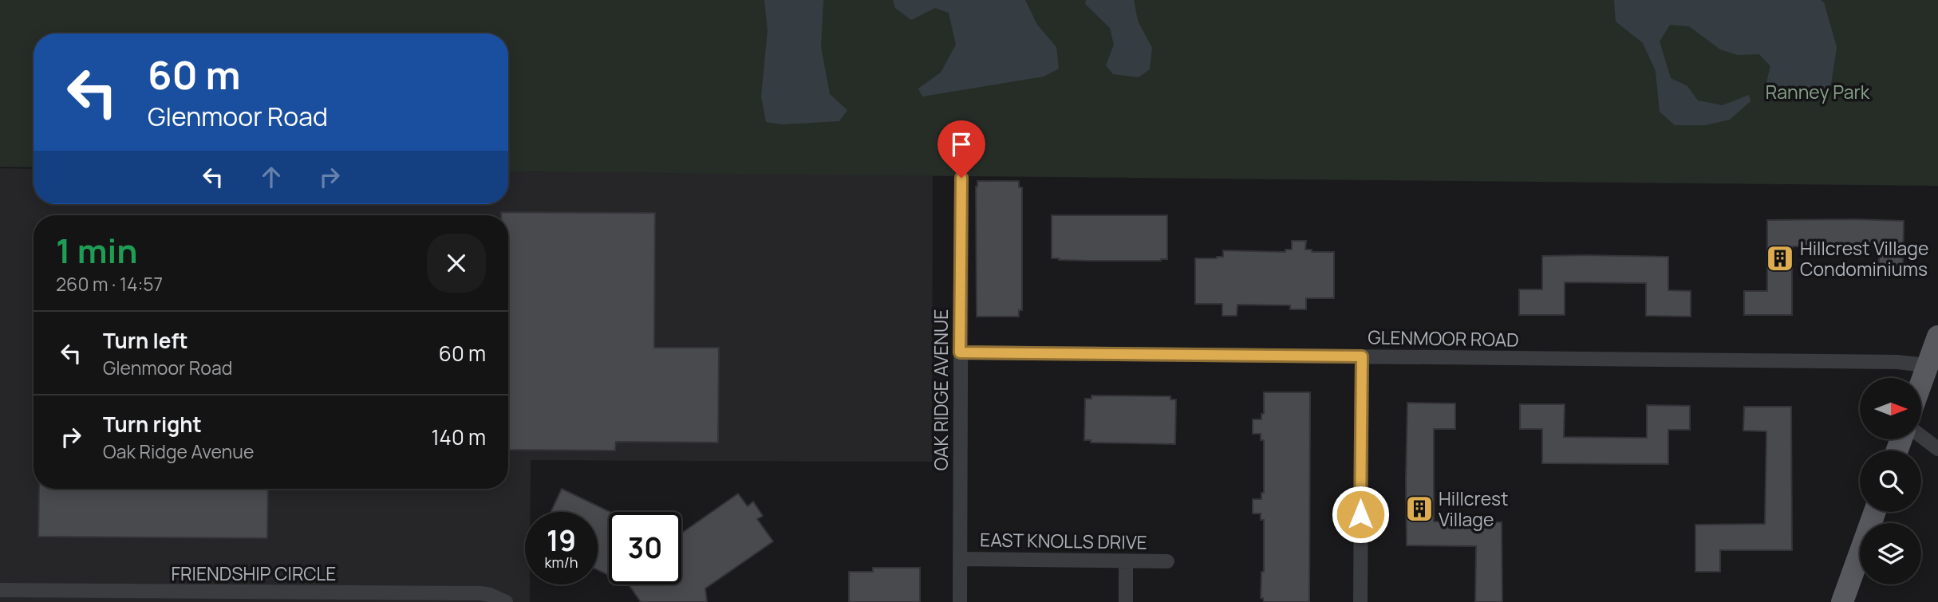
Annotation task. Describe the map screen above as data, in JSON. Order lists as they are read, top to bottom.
{
  "streets": {
    "street": [
      "GLENMOOR ROAD",
      "OAK RIDGE AVENUE",
      "EAST KNOLLS DRIVE",
      "FRIENDSHIP CIRCLE"
    ]
  },
  "crossings": [
    ["GLENMOOR ROAD", "OAK RIDGE AVENUE"],
    ["OAK RIDGE AVENUE", "EAST KNOLLS DRIVE"]
  ],
  "parks": ["Ranney Park"],
  "places": {
    "building": ["Hillcrest Village Condominiums", "Hillcrest Village"]
  },
  "north": "right",
  "page": {
    "turn": ["60 m", "Glenmoor Road"],
    "heading": ["1 min", "260 m · 14:57"],
    "list": [
      {
        "name": "Turn left",
        "note": "Glenmoor Road",
        "value": "60 m"
      },
      {
        "name": "Turn right",
        "note": "Oak Ridge Avenue",
        "value": "140 m"
      }
    ],
    "speed": "19 km/h",
    "limit": "30"
  }
}
